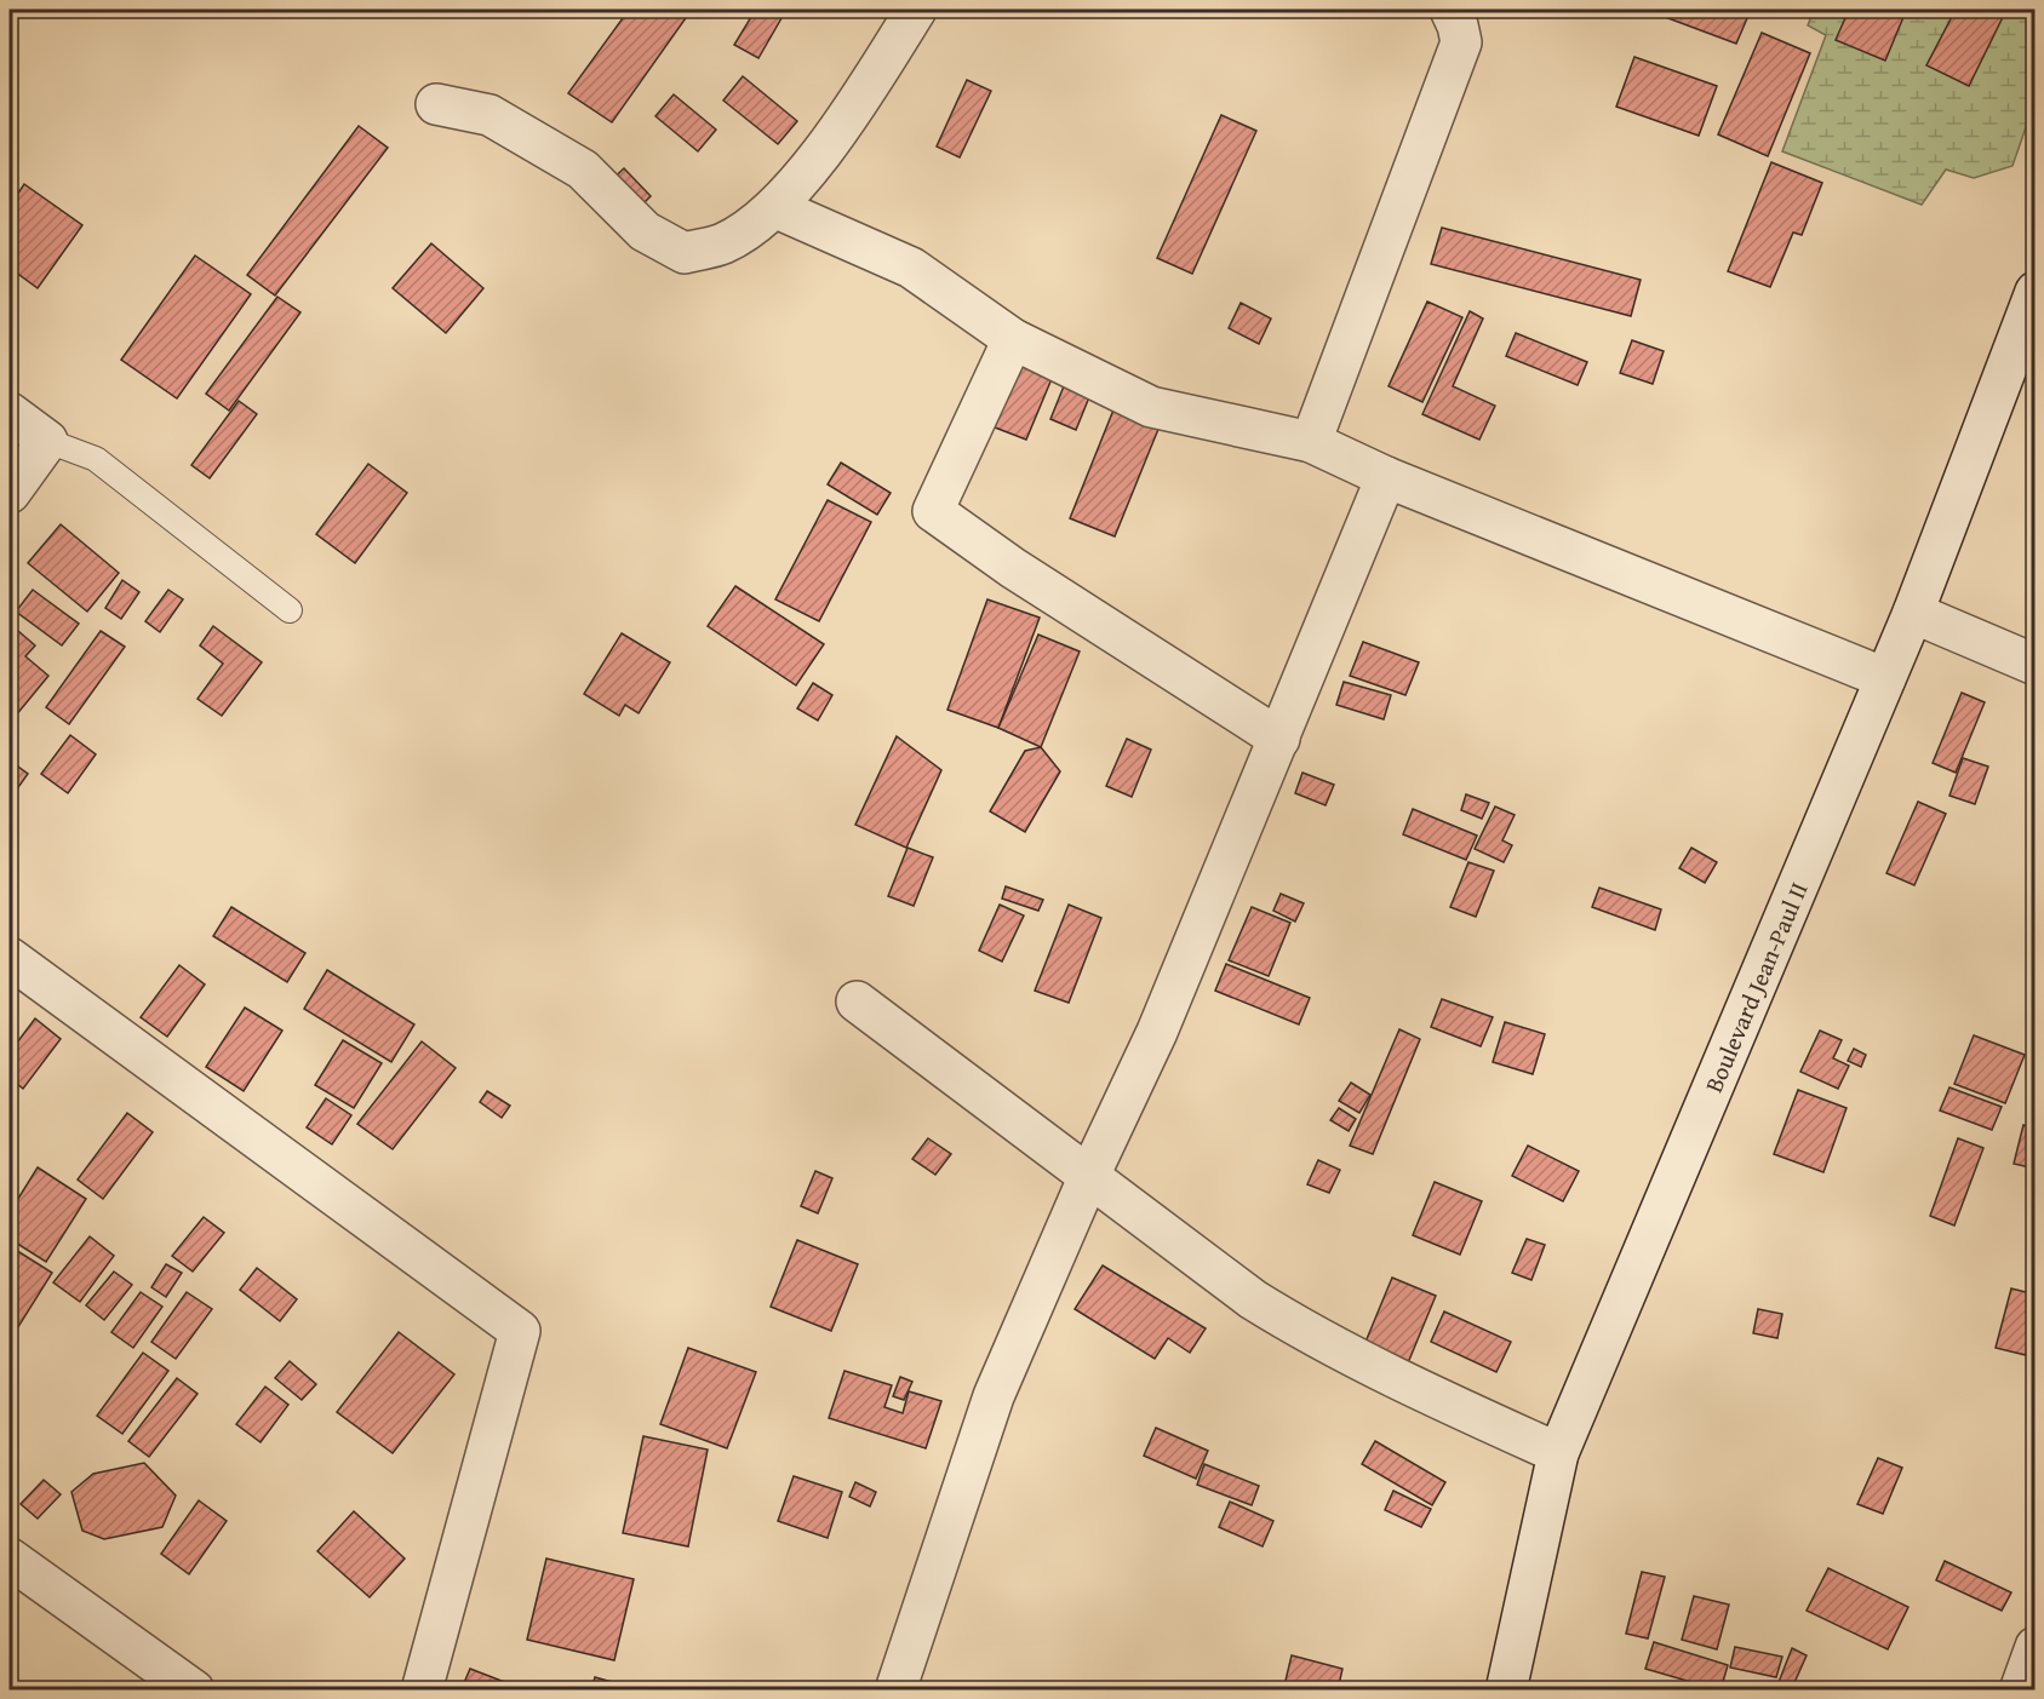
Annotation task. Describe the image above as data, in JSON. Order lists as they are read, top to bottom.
{
  "streets": {
    "street": ["Boulevard Jean-Paul II"]
  }
}
